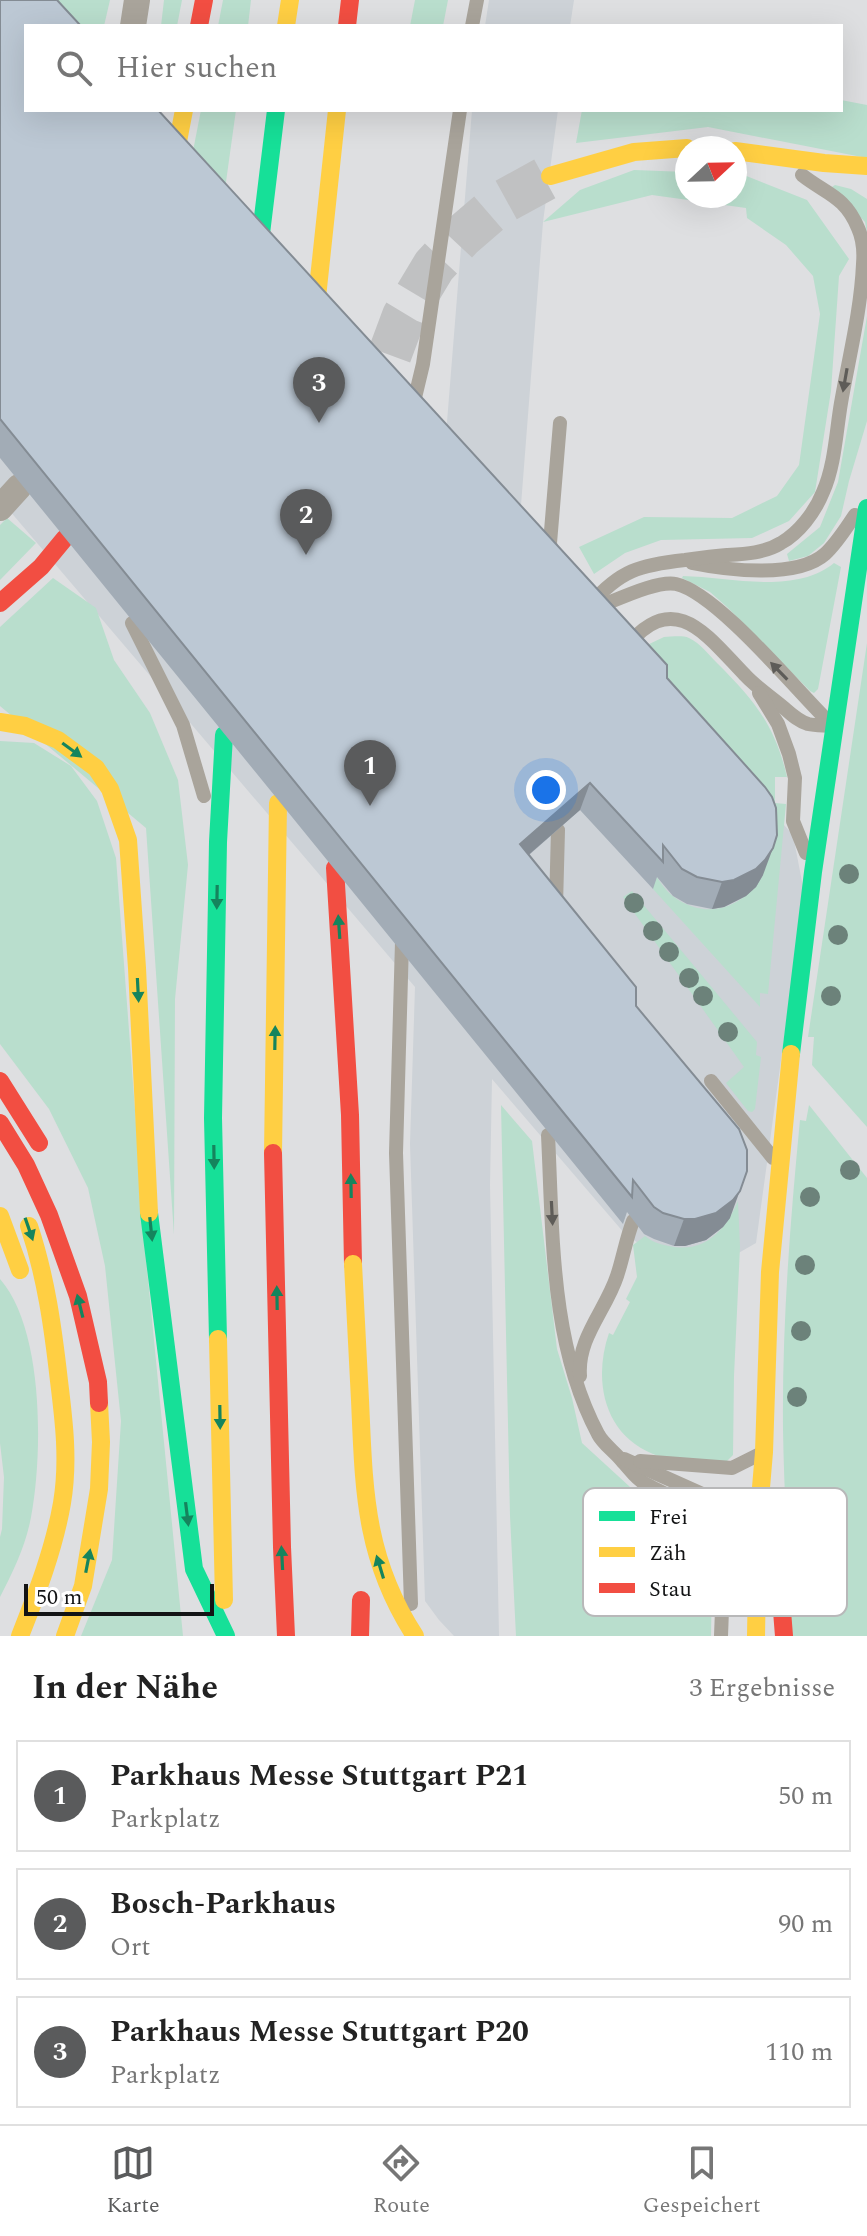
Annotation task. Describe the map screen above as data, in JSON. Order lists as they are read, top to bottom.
{
  "legend": ["Frei", "Zäh", "Stau"],
  "scale_bar": "50 m",
  "north": "right",
  "page": {
    "search": "Hier suchen",
    "pins": ["3", "2", "1"],
    "scale": "50 m",
    "heading": ["In der Nähe", "3 Ergebnisse"],
    "list": [
      {
        "mark": "1",
        "name": "Parkhaus Messe Stuttgart P21",
        "note": "Parkplatz",
        "value": "50 m"
      },
      {
        "mark": "2",
        "name": "Bosch-Parkhaus",
        "note": "Ort",
        "value": "90 m"
      },
      {
        "mark": "3",
        "name": "Parkhaus Messe Stuttgart P20",
        "note": "Parkplatz",
        "value": "110 m"
      }
    ],
    "nav": ["Karte", "Route", "Gespeichert"]
  }
}
